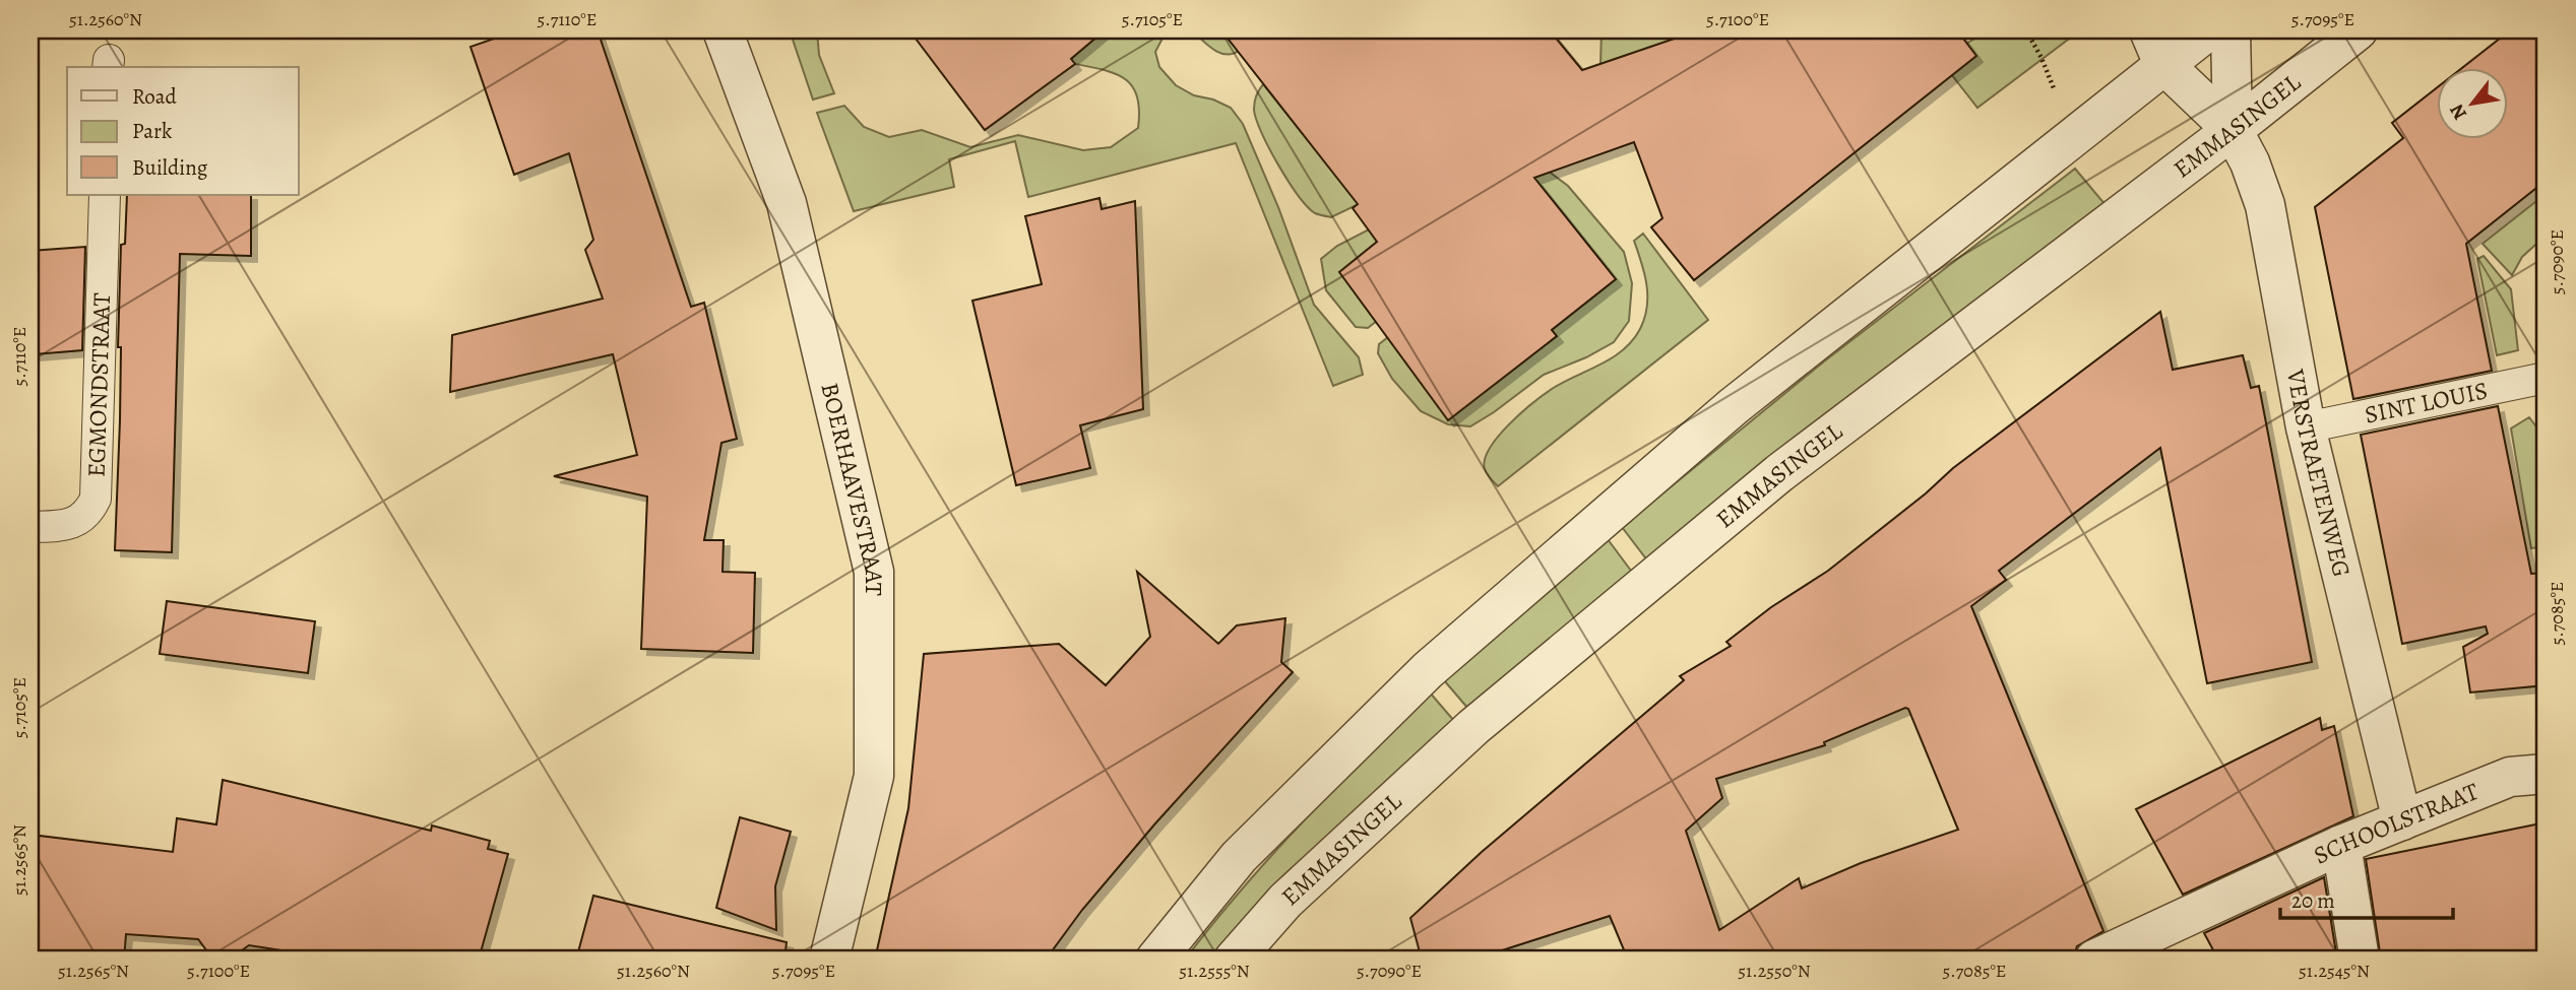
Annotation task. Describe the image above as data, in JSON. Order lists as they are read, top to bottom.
{
  "streets": {
    "street": [
      "EMMASINGEL",
      "VERSTRAETENWEG",
      "BOERHAAVESTRAAT",
      "SCHOOLSTRAAT"
    ],
    "lane": ["EGMONDSTRAAT", "SINT LOUIS"]
  },
  "crossings": [
    ["EMMASINGEL", "VERSTRAETENWEG"],
    ["SINT LOUIS", "VERSTRAETENWEG"],
    ["VERSTRAETENWEG", "SCHOOLSTRAAT"]
  ],
  "legend": ["Road", "Park", "Building"],
  "scale_bar": "20 m",
  "north": "bottom left",
  "coordinates": [
    "51.2560°N",
    "5.7110°E",
    "5.7105°E",
    "5.7100°E",
    "5.7095°E",
    "5.7090°E",
    "5.7085°E",
    "51.2565°N",
    "51.2555°N",
    "51.2550°N",
    "51.2545°N"
  ]
}
